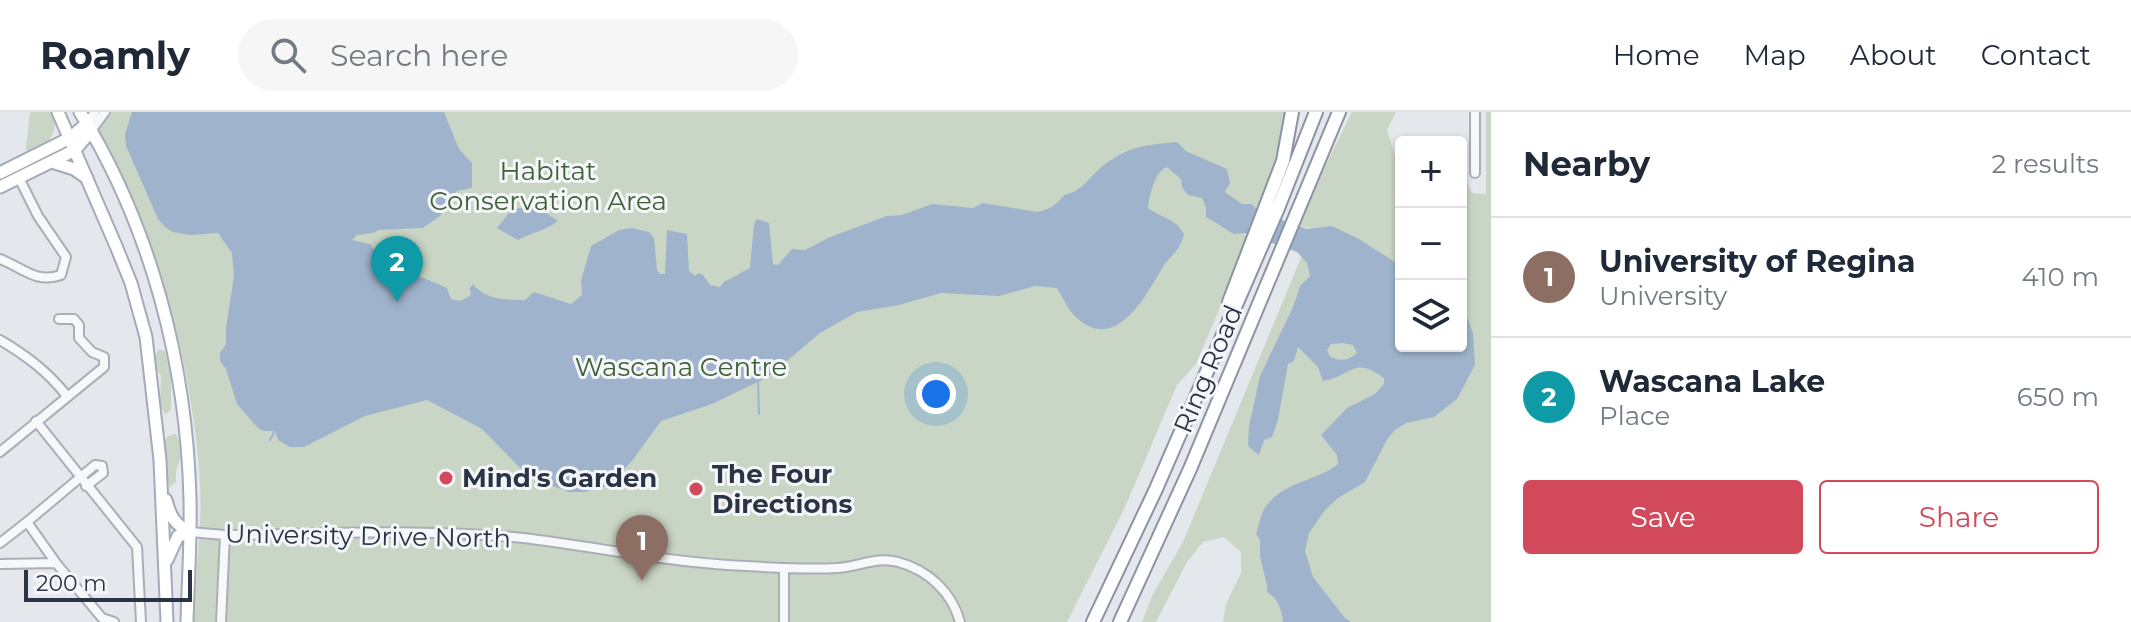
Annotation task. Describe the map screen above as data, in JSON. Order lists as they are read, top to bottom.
{
  "streets": {
    "highway": ["Ring Road"],
    "street": ["University Drive North"]
  },
  "parks": ["Habitat Conservation Area", "Wascana Centre"],
  "places": ["Mind's Garden", "The Four Directions"],
  "scale_bar": "200 m",
  "page": {
    "header": "Roamly",
    "search": "Search here",
    "nav": [
      "Home",
      "Map",
      "About",
      "Contact"
    ],
    "heading": ["Nearby", "2 results"],
    "map_buttons": ["+", "−"],
    "list": [
      {
        "mark": "1",
        "name": "University of Regina",
        "note": "University",
        "value": "410 m"
      },
      {
        "mark": "2",
        "name": "Wascana Lake",
        "note": "Place",
        "value": "650 m"
      }
    ],
    "pins": ["2", "1"],
    "buttons": ["Save", "Share"],
    "scale": "200 m"
  }
}
